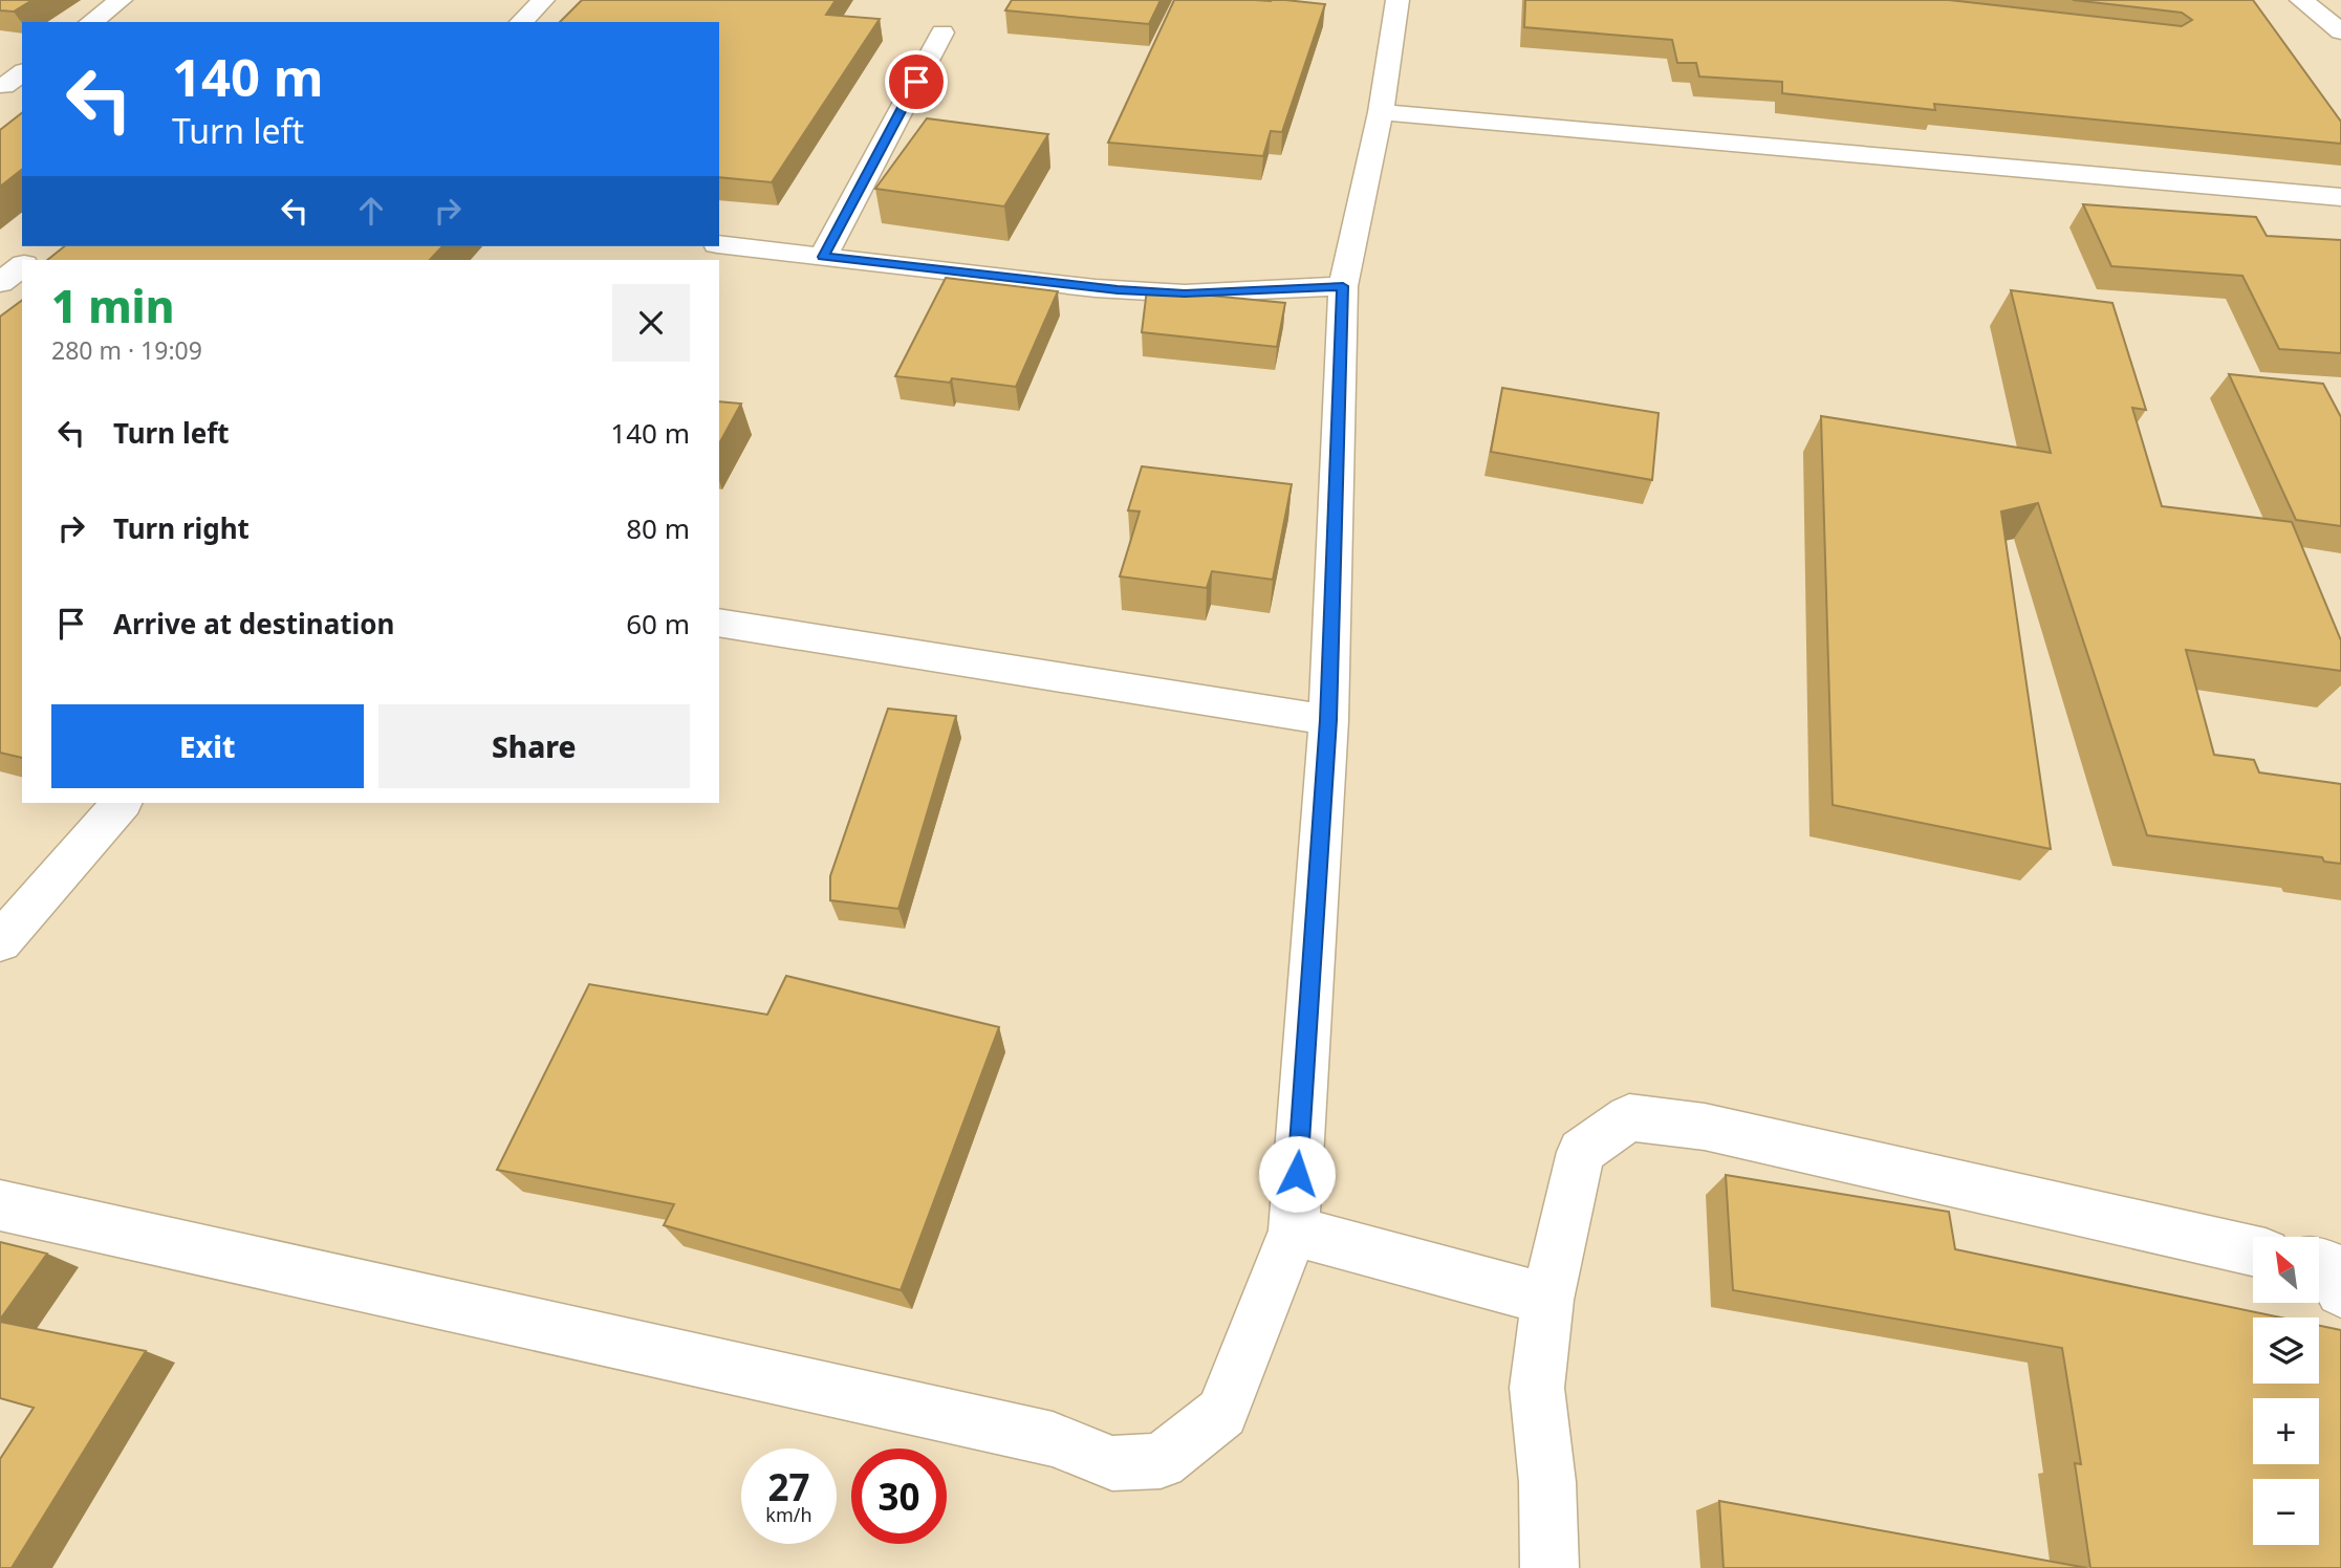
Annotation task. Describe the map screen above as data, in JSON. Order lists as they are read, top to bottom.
{
  "north": "top left",
  "page": {
    "turn": ["140 m", "Turn left"],
    "heading": ["1 min", "280 m · 19:09"],
    "list": [
      {
        "name": "Turn left",
        "value": "140 m"
      },
      {
        "name": "Turn right",
        "value": "80 m"
      },
      {
        "name": "Arrive at destination",
        "value": "60 m"
      }
    ],
    "buttons": ["Exit", "Share"],
    "map_buttons": ["+", "−"],
    "speed": "27 km/h",
    "limit": "30"
  }
}
